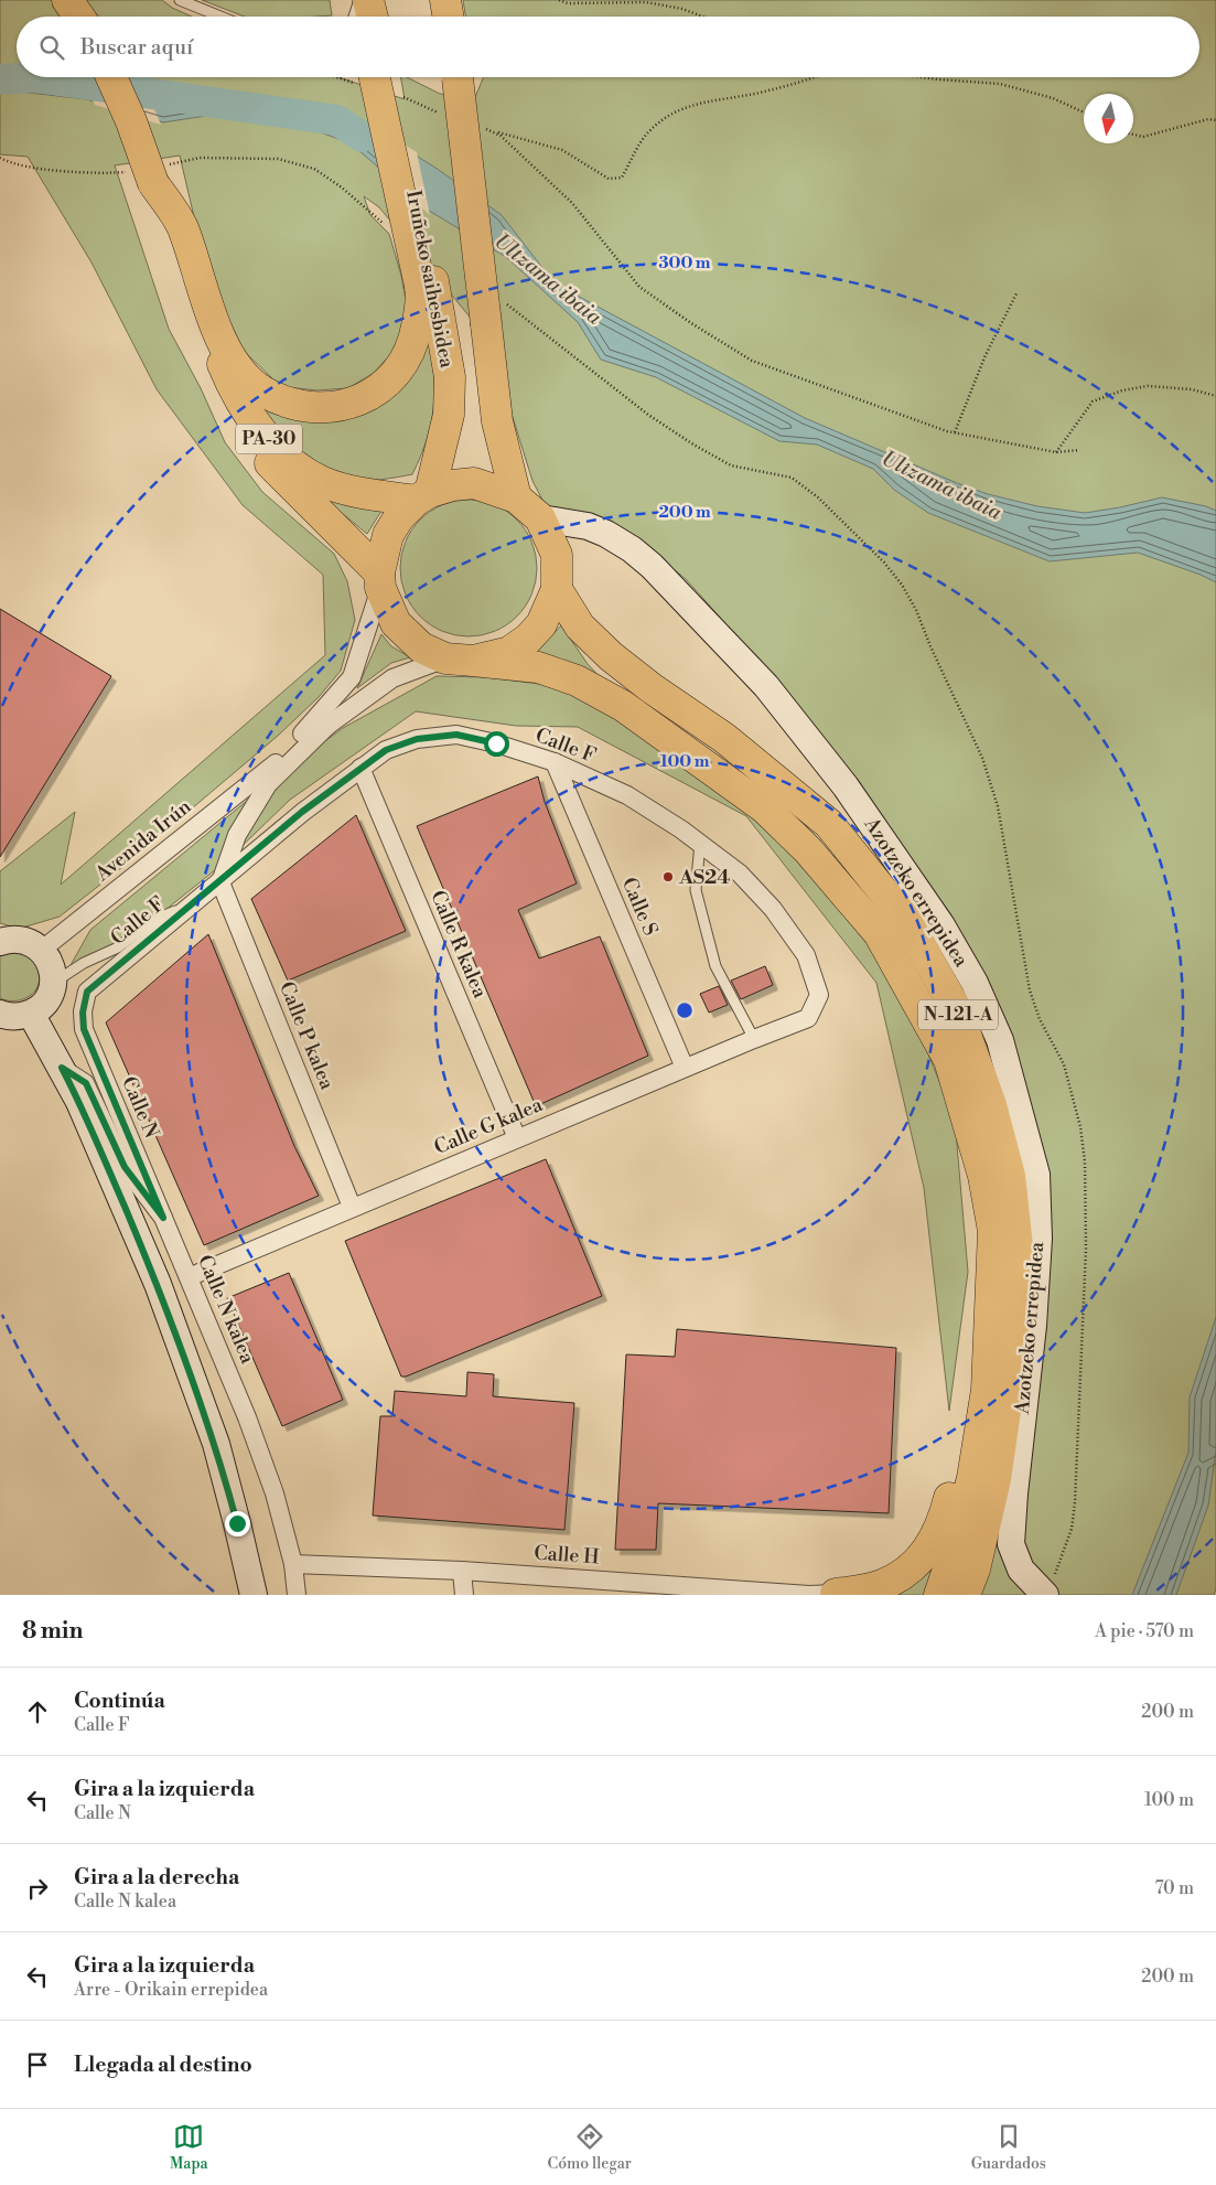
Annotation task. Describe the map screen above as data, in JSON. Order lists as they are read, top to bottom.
{
  "streets": {
    "highway": ["Iruñeko saihesbidea", "PA-30", "N-121-A"],
    "street": [
      "Calle F",
      "Avenida Irún",
      "Azotzeko errepidea",
      "Calle S",
      "Calle R kalea",
      "Calle P kalea",
      "Calle N",
      "Calle G kalea",
      "Calle N kalea",
      "Calle H"
    ]
  },
  "crossings": [
    ["Iruñeko saihesbidea", "PA-30"],
    ["Iruñeko saihesbidea", "Avenida Irún"],
    ["Iruñeko saihesbidea", "Azotzeko errepidea"],
    ["Iruñeko saihesbidea", "N-121-A"],
    ["PA-30", "Avenida Irún"],
    ["PA-30", "Azotzeko errepidea"],
    ["PA-30", "N-121-A"],
    ["Calle F", "Avenida Irún"],
    ["Calle F", "Calle S"],
    ["Calle F", "Calle R kalea"],
    ["Calle F", "Calle P kalea"],
    ["Calle F", "Calle N"],
    ["Calle F", "Calle G kalea"],
    ["Avenida Irún", "Azotzeko errepidea"],
    ["Avenida Irún", "N-121-A"],
    ["Avenida Irún", "Calle P kalea"],
    ["Azotzeko errepidea", "N-121-A"],
    ["Calle S", "Calle G kalea"],
    ["Calle R kalea", "Calle G kalea"],
    ["Calle P kalea", "Calle G kalea"],
    ["Calle N", "Calle N kalea"],
    ["Calle G kalea", "Calle N kalea"],
    ["Calle N kalea", "Calle H"]
  ],
  "water": ["Ultzama ibaia"],
  "places": ["AS24"],
  "north": "bottom",
  "page": {
    "search": "Buscar aquí",
    "heading": ["8 min", "A pie · 570 m"],
    "list": [
      ["Continúa", "Calle F", "200 m"],
      ["Gira a la izquierda", "Calle N", "100 m"],
      ["Gira a la derecha", "Calle N kalea", "70 m"],
      ["Gira a la izquierda", "Arre - Orikain errepidea", "200 m"],
      "Llegada al destino"
    ],
    "nav": ["Mapa", "Cómo llegar", "Guardados"]
  },
  "rings": ["300 m", "200 m", "100 m"]
}
